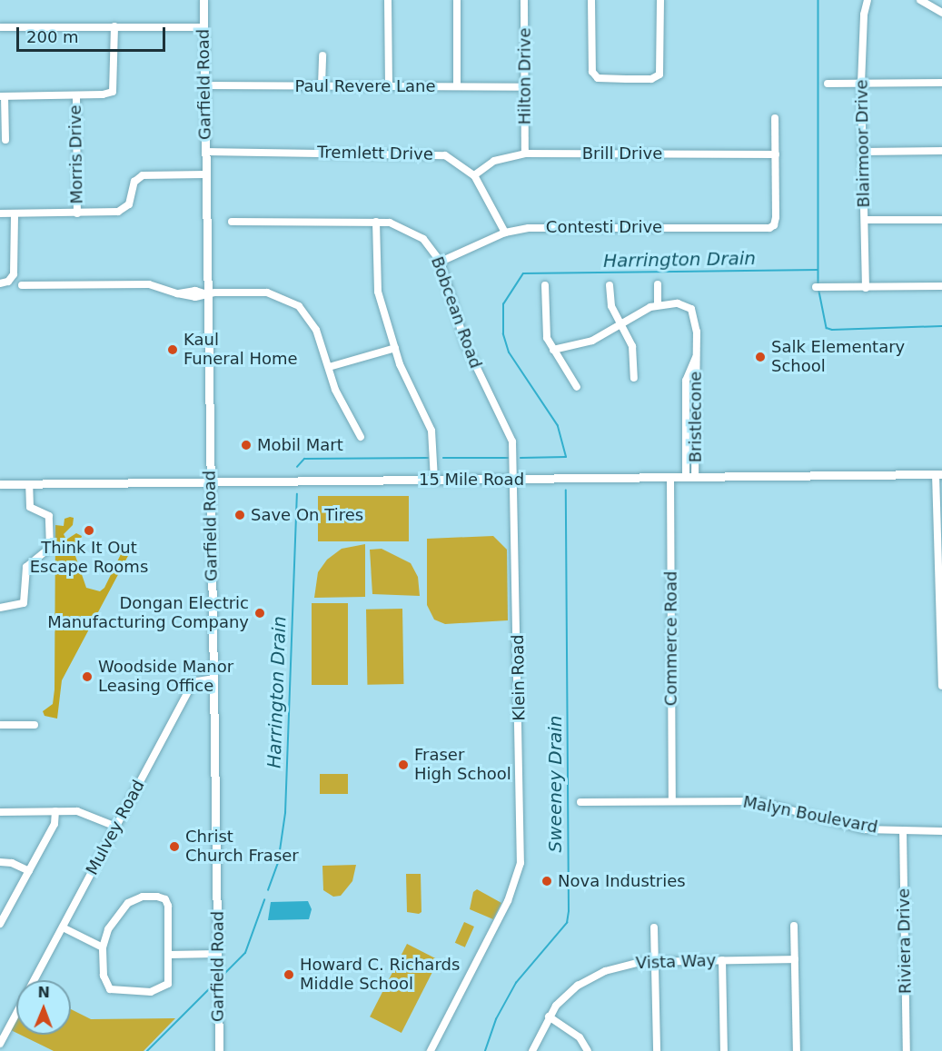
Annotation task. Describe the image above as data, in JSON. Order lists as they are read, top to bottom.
{
  "streets": {
    "main road": ["Garfield Road", "15 Mile Road"],
    "street": [
      "Hilton Drive",
      "Paul Revere Lane",
      "Blairmoor Drive",
      "Tremlett Drive",
      "Brill Drive",
      "Morris Drive",
      "Contesti Drive",
      "Bobcean Road",
      "Bristlecone",
      "Commerce Road",
      "Klein Road",
      "Malyn Boulevard",
      "Mulvey Road",
      "Riviera Drive",
      "Vista Way"
    ]
  },
  "crossings": [
    ["Hilton Drive", "Paul Revere Lane"],
    ["Hilton Drive", "Brill Drive"],
    ["Garfield Road", "Paul Revere Lane"],
    ["Garfield Road", "Tremlett Drive"],
    ["Garfield Road", "15 Mile Road"],
    ["Garfield Road", "Mulvey Road"],
    ["Tremlett Drive", "Brill Drive"],
    ["Tremlett Drive", "Contesti Drive"],
    ["Brill Drive", "Contesti Drive"],
    ["Contesti Drive", "Bobcean Road"],
    ["Bobcean Road", "15 Mile Road"],
    ["Bobcean Road", "Klein Road"],
    ["Bristlecone", "15 Mile Road"],
    ["15 Mile Road", "Commerce Road"],
    ["15 Mile Road", "Klein Road"],
    ["Commerce Road", "Malyn Boulevard"],
    ["Malyn Boulevard", "Riviera Drive"]
  ],
  "water": ["Harrington Drain", "Sweeney Drain"],
  "places": [
    "Kaul Funeral Home",
    "Salk Elementary School",
    "Mobil Mart",
    "Save On Tires",
    "Think It Out Escape Rooms",
    "Dongan Electric Manufacturing Company",
    "Woodside Manor Leasing Office",
    "Fraser High School",
    "Christ Church Fraser",
    "Nova Industries",
    "Howard C. Richards Middle School"
  ],
  "scale_bar": "200 m",
  "north": "top"
}
